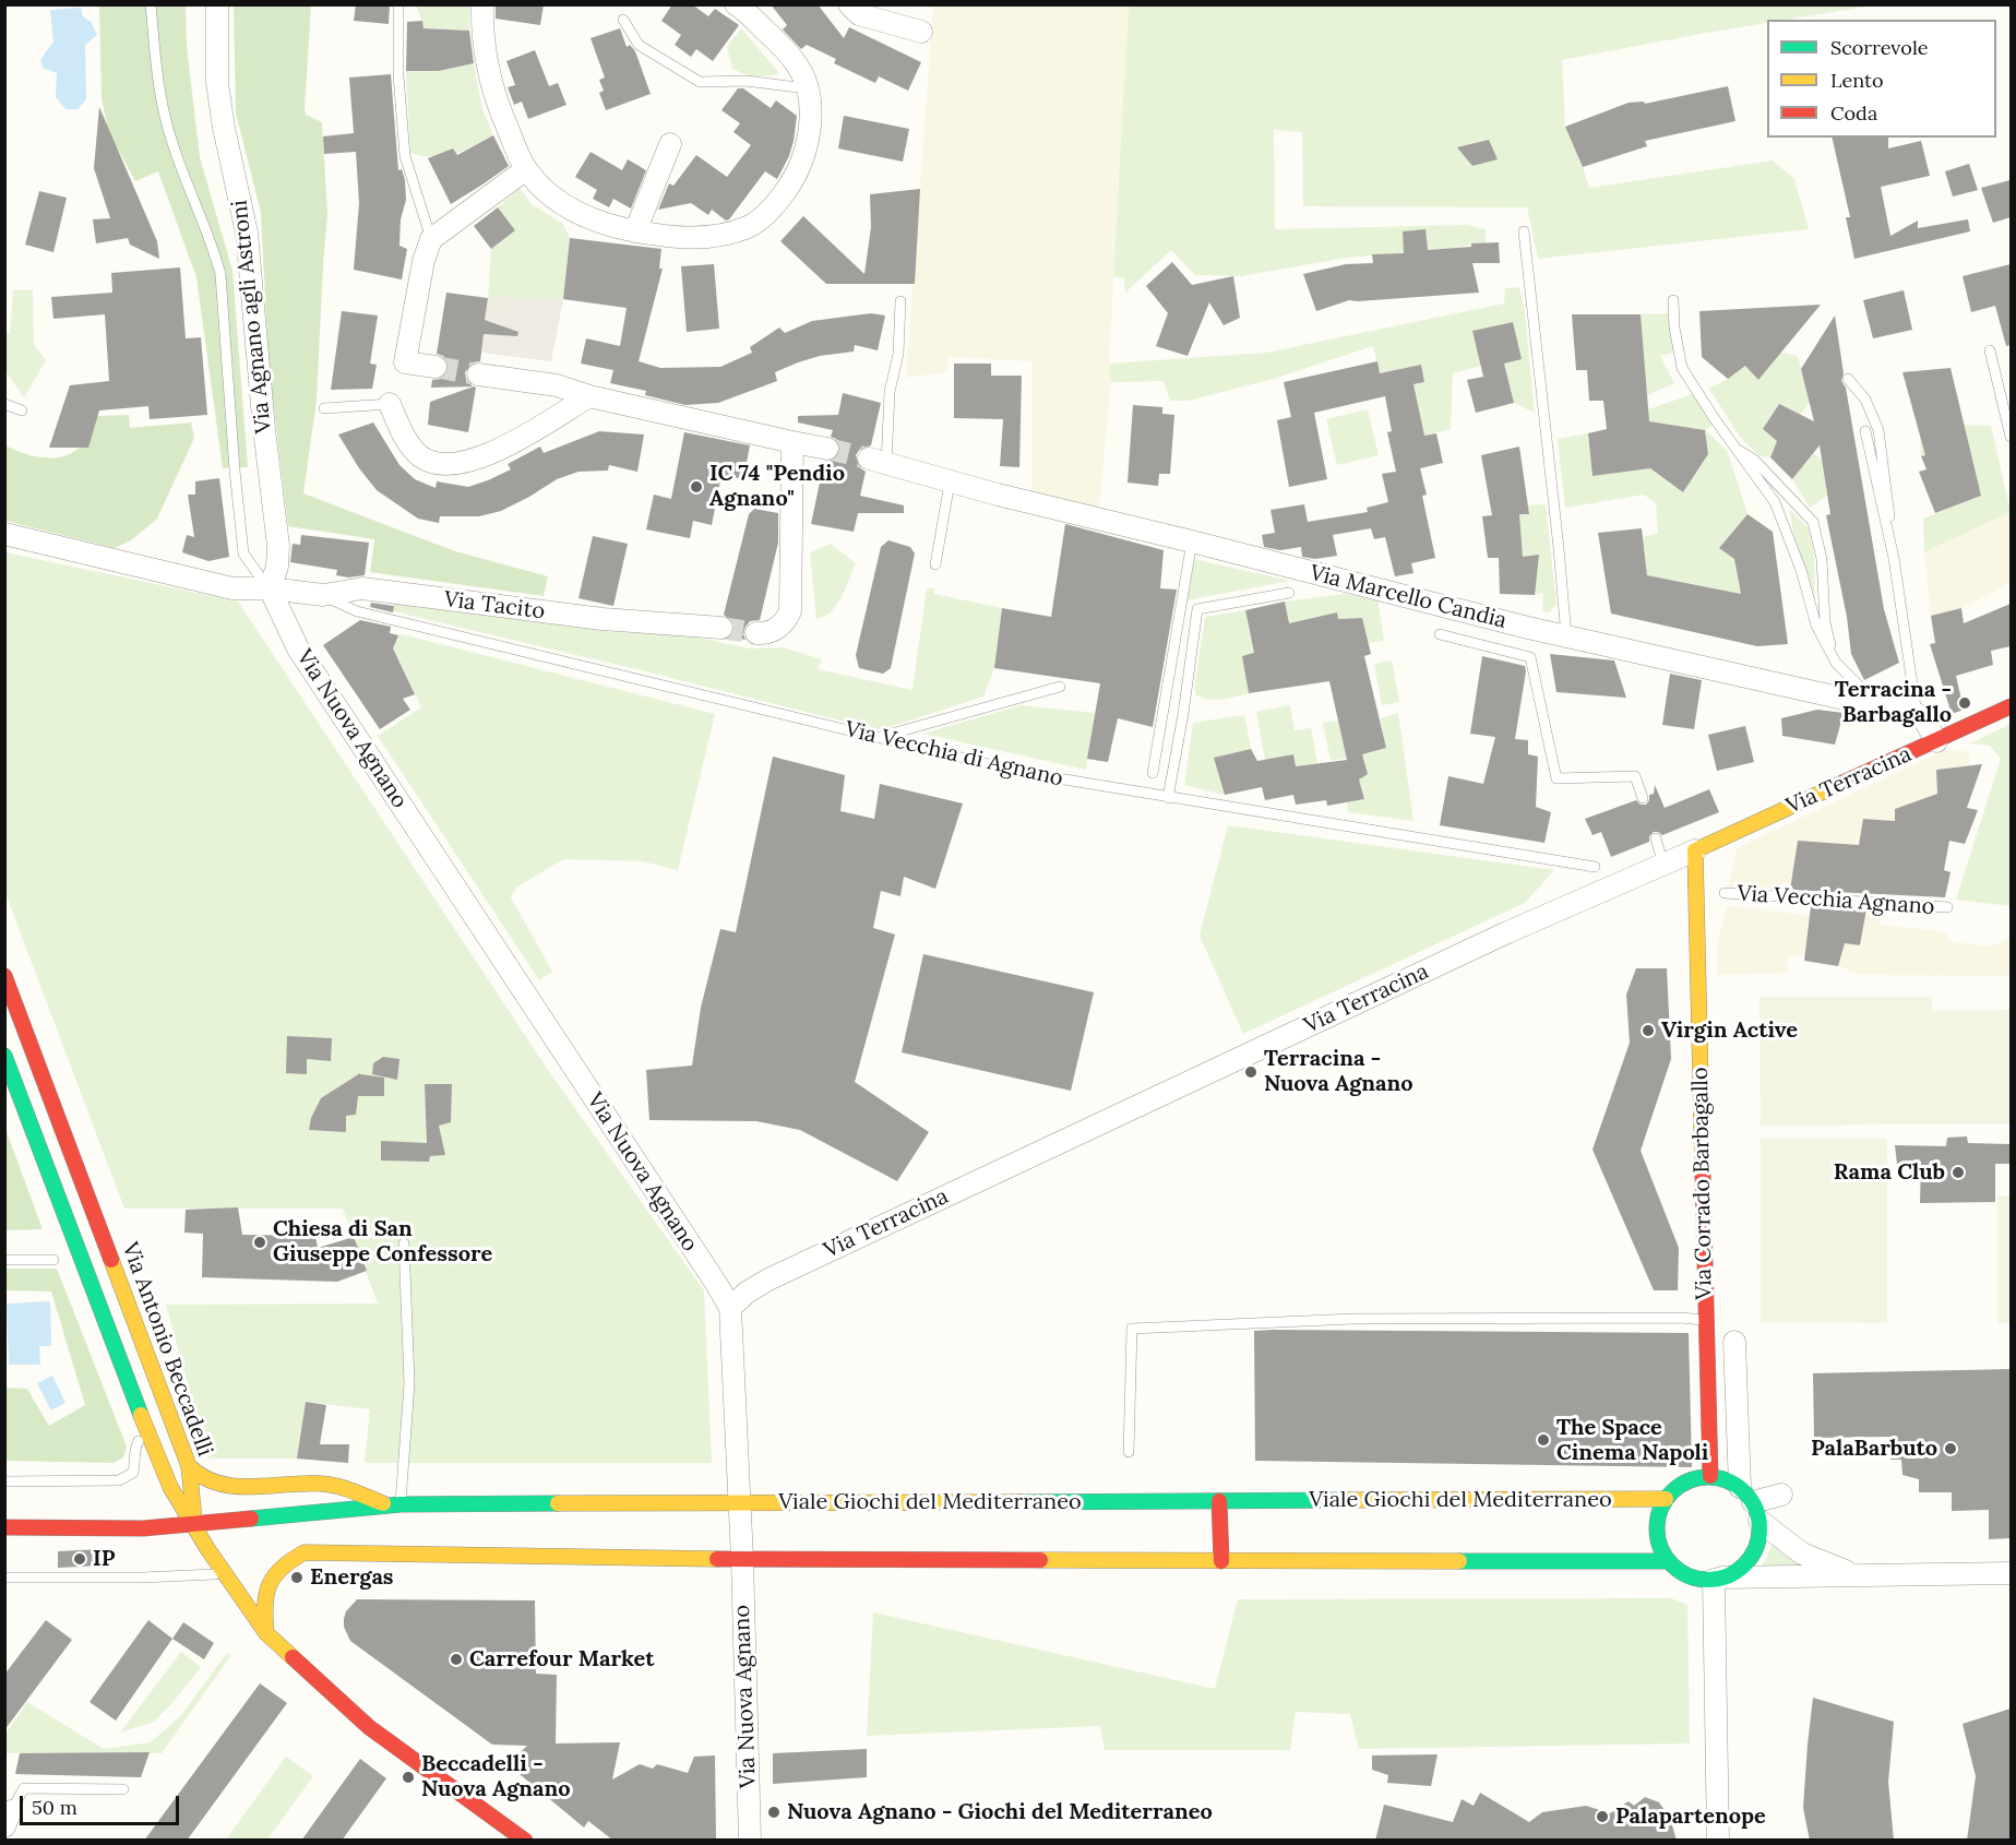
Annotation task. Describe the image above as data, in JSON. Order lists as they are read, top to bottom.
{
  "streets": {
    "main road": [
      "Via Terracina",
      "Via Corrado Barbagallo",
      "Via Antonio Beccadelli",
      "Viale Giochi del Mediterraneo"
    ],
    "street": [
      "Via Agnano agli Astroni",
      "Via Marcello Candia",
      "Via Tacito",
      "Via Nuova Agnano"
    ],
    "lane": ["Via Vecchia di Agnano", "Via Vecchia Agnano"]
  },
  "crossings": [
    ["Via Agnano agli Astroni", "Via Tacito"],
    ["Via Agnano agli Astroni", "Via Nuova Agnano"],
    ["Via Tacito", "Via Nuova Agnano"],
    ["Via Tacito", "Via Vecchia di Agnano"],
    ["Via Nuova Agnano", "Via Terracina"],
    ["Via Nuova Agnano", "Viale Giochi del Mediterraneo"],
    ["Via Terracina", "Via Corrado Barbagallo"],
    ["Via Corrado Barbagallo", "Viale Giochi del Mediterraneo"],
    ["Via Antonio Beccadelli", "Viale Giochi del Mediterraneo"]
  ],
  "places": [
    "IC 74 \"Pendio Agnano\"",
    "Terracina - Barbagallo",
    "Virgin Active",
    "Terracina - Nuova Agnano",
    "Rama Club",
    "Chiesa di San Giuseppe Confessore",
    "The Space Cinema Napoli",
    "PalaBarbuto",
    "IP",
    "Energas",
    "Carrefour Market",
    "Beccadelli - Nuova Agnano",
    "Nuova Agnano - Giochi del Mediterraneo",
    "Palapartenope"
  ],
  "legend": ["Scorrevole", "Lento", "Coda"],
  "scale_bar": "50 m"
}
